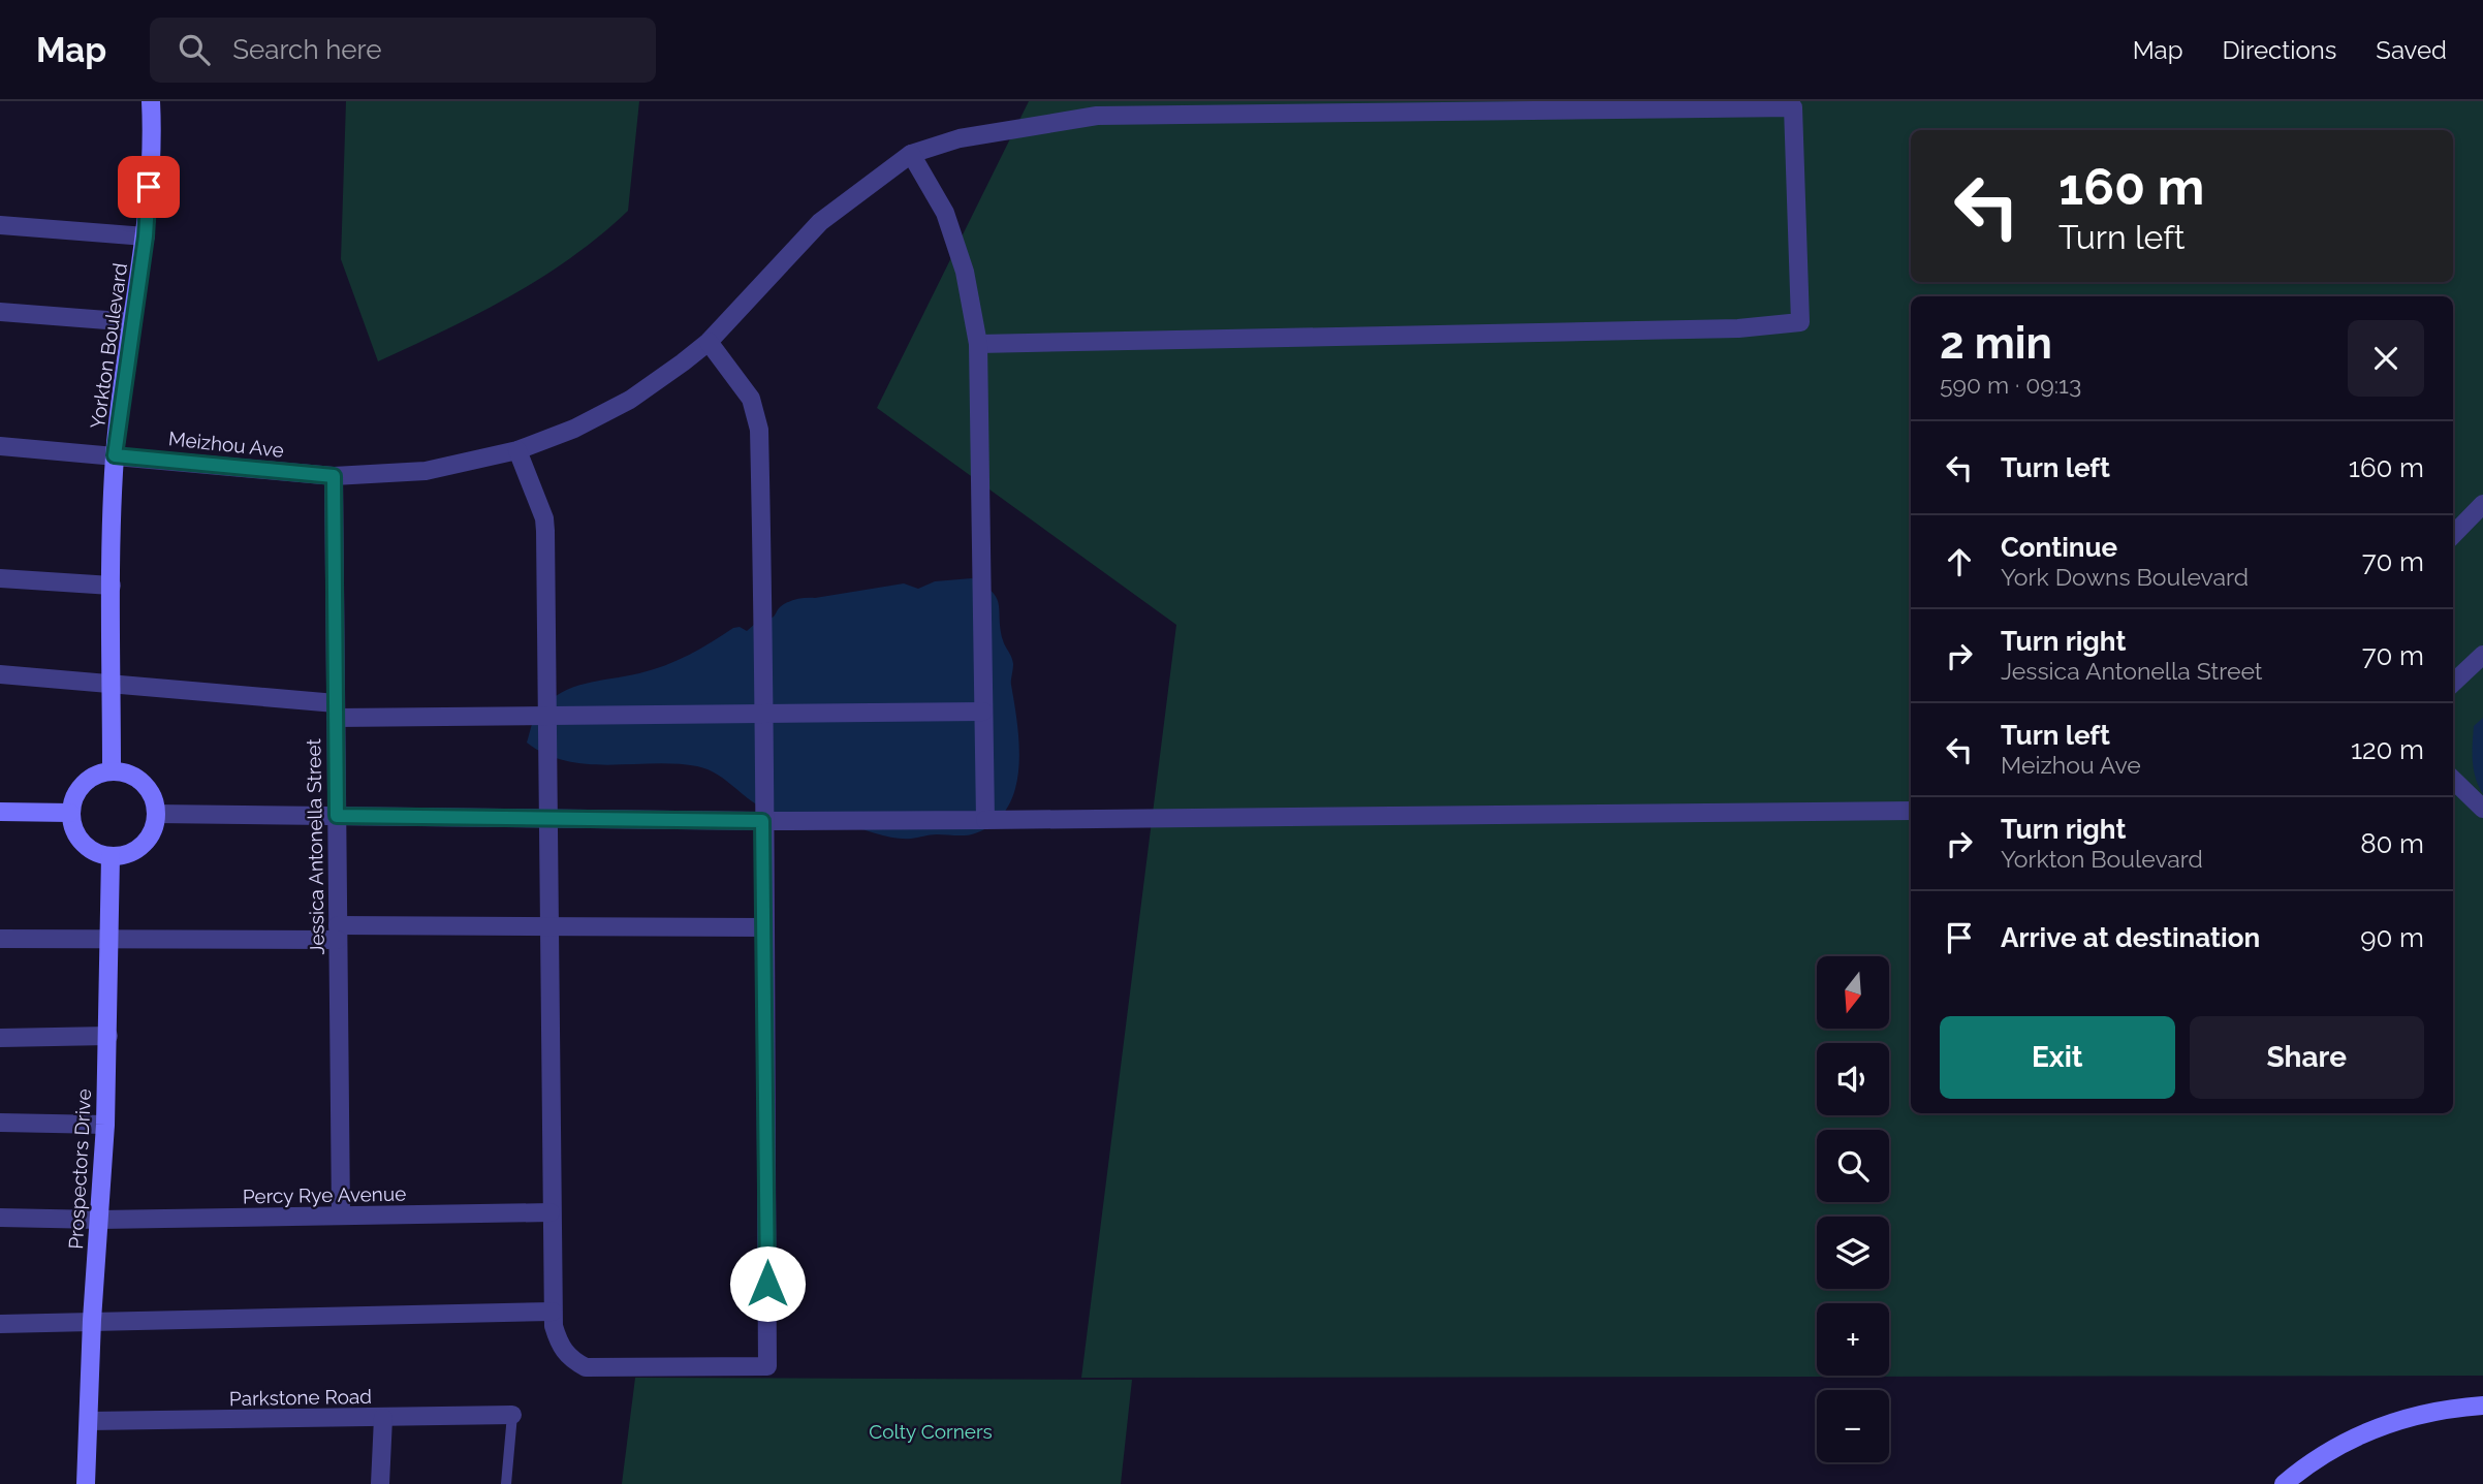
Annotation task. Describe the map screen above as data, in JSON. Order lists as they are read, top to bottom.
{
  "streets": {
    "street": [
      "Yorkton Boulevard",
      "Meizhou Ave",
      "Jessica Antonella Street",
      "Prospectors Drive",
      "Percy Rye Avenue",
      "Parkstone Road"
    ]
  },
  "crossings": [
    ["Yorkton Boulevard", "Meizhou Ave"],
    ["Yorkton Boulevard", "Prospectors Drive"],
    ["Meizhou Ave", "Jessica Antonella Street"],
    ["Jessica Antonella Street", "Percy Rye Avenue"],
    ["Prospectors Drive", "Percy Rye Avenue"],
    ["Prospectors Drive", "Parkstone Road"]
  ],
  "parks": ["Colty Corners"],
  "north": "bottom",
  "page": {
    "header": "Map",
    "search": "Search here",
    "nav": ["Map", "Directions", "Saved"],
    "turn": ["160 m", "Turn left"],
    "heading": ["2 min", "590 m · 09:13"],
    "list": [
      {
        "name": "Turn left",
        "value": "160 m"
      },
      {
        "name": "Continue",
        "note": "York Downs Boulevard",
        "value": "70 m"
      },
      {
        "name": "Turn right",
        "note": "Jessica Antonella Street",
        "value": "70 m"
      },
      {
        "name": "Turn left",
        "note": "Meizhou Ave",
        "value": "120 m"
      },
      {
        "name": "Turn right",
        "note": "Yorkton Boulevard",
        "value": "80 m"
      },
      {
        "name": "Arrive at destination",
        "value": "90 m"
      }
    ],
    "map_buttons": ["+", "−"],
    "buttons": ["Exit", "Share"]
  }
}
